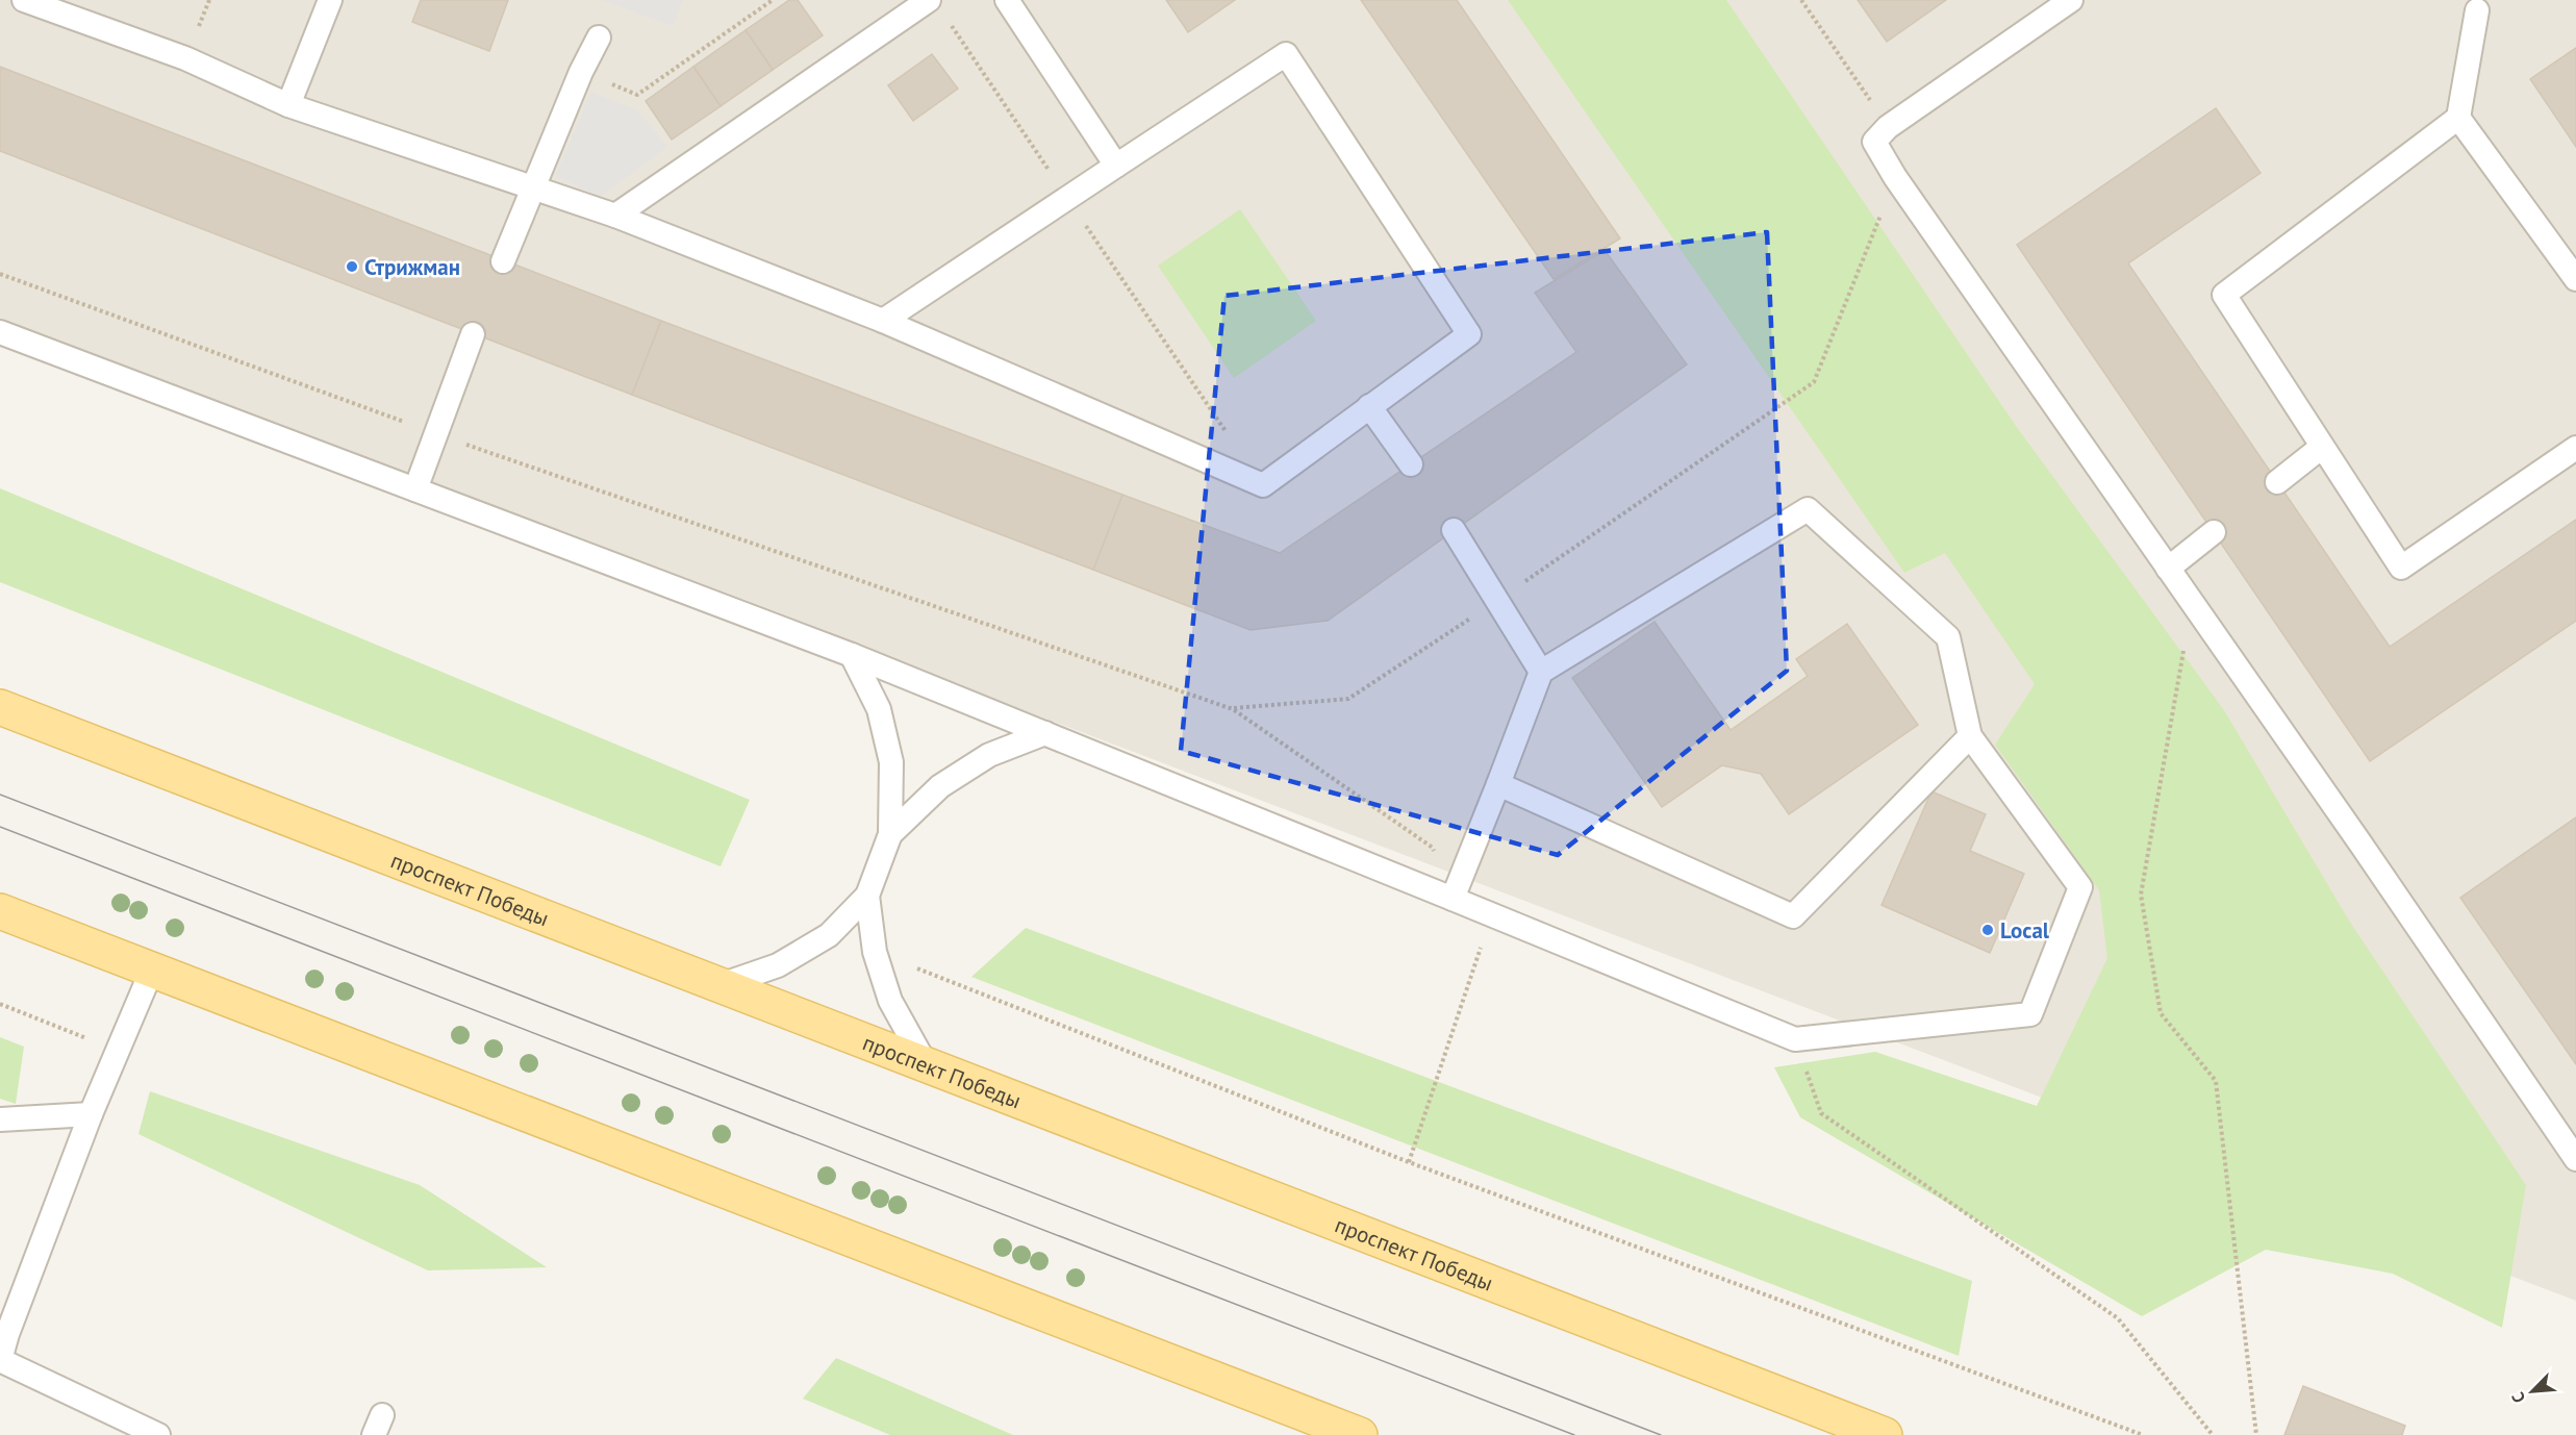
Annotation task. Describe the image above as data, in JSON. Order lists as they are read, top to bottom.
{
  "streets": {
    "main road": ["проспект Победы"]
  },
  "places": ["Стрижман", "Local"],
  "north": "bottom left"
}
